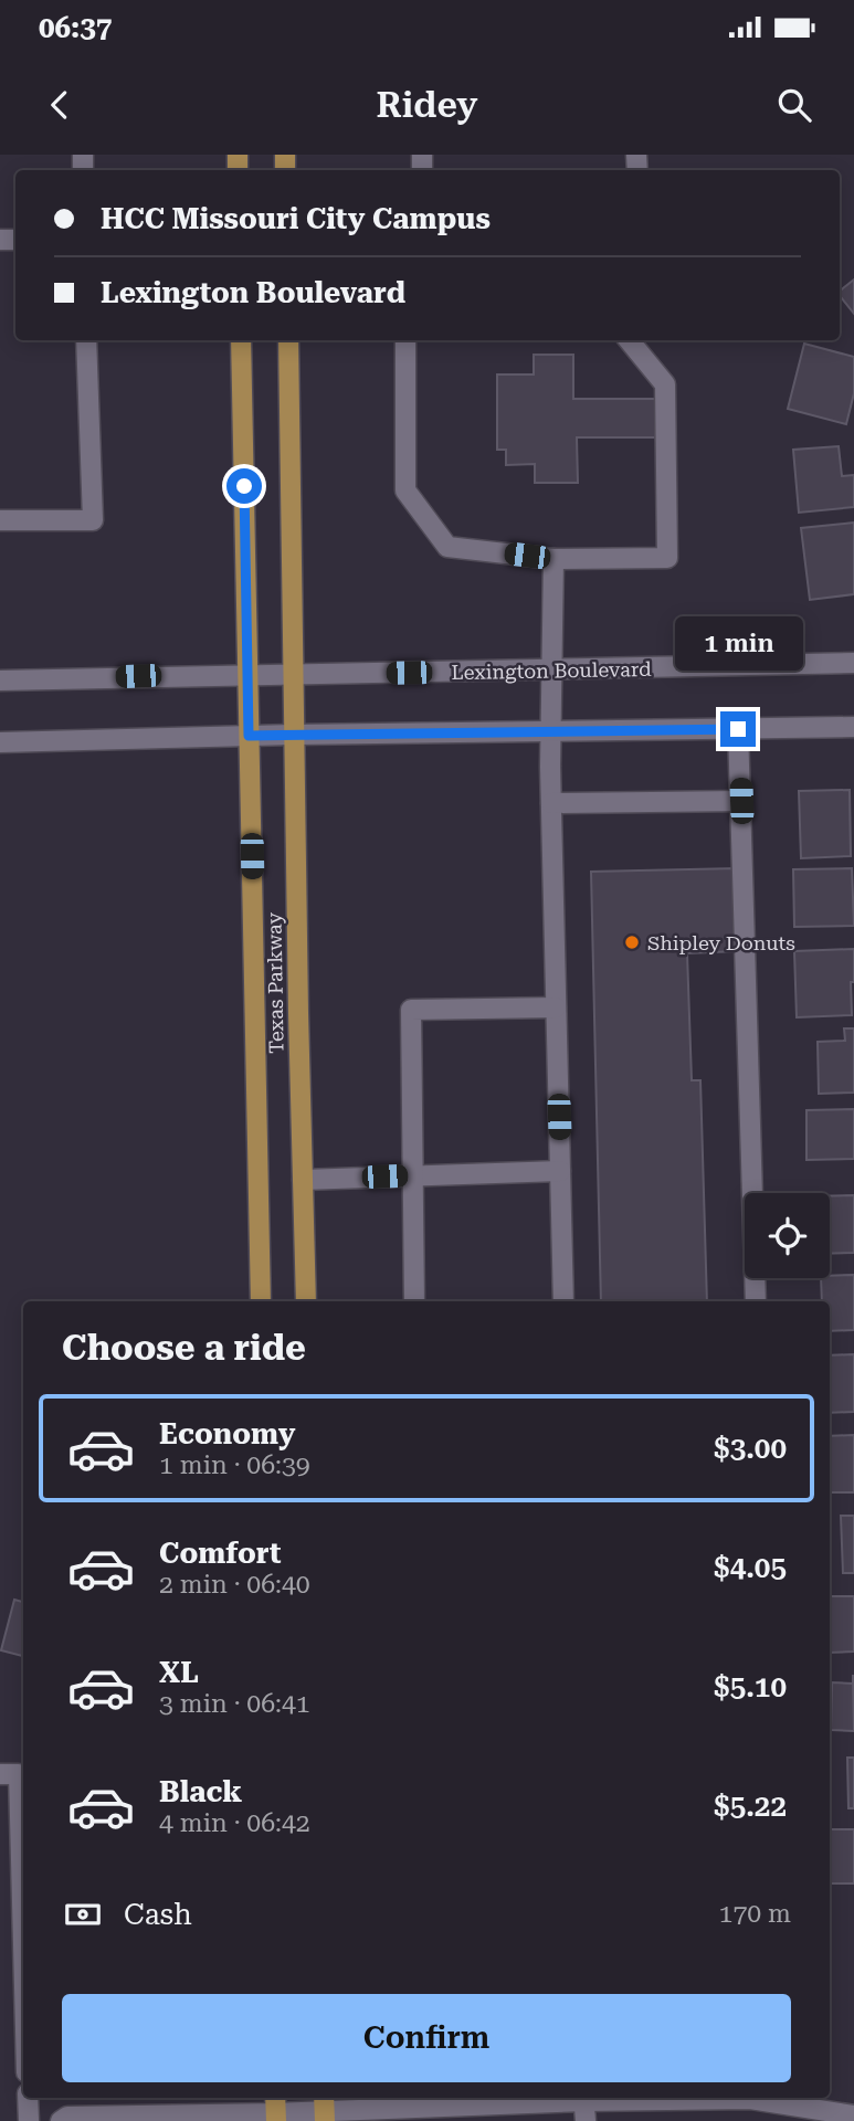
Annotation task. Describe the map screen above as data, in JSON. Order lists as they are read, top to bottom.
{
  "streets": {
    "main road": ["Texas Parkway"],
    "street": ["Lexington Boulevard"]
  },
  "crossings": [
    ["Lexington Boulevard", "Texas Parkway"]
  ],
  "places": ["Shipley Donuts"],
  "page": {
    "status": "06:37",
    "header": "Ridey",
    "banner": ["HCC Missouri City Campus", "Lexington Boulevard"],
    "bubble": "1 min",
    "heading": "Choose a ride",
    "list": [
      {
        "name": "Economy",
        "note": "1 min · 06:39",
        "value": "$3.00"
      },
      {
        "name": "Comfort",
        "note": "2 min · 06:40",
        "value": "$4.05"
      },
      {
        "name": "XL",
        "note": "3 min · 06:41",
        "value": "$5.10"
      },
      {
        "name": "Black",
        "note": "4 min · 06:42",
        "value": "$5.22"
      }
    ],
    "pay": ["Cash", "170 m"],
    "buttons": "Confirm"
  }
}
